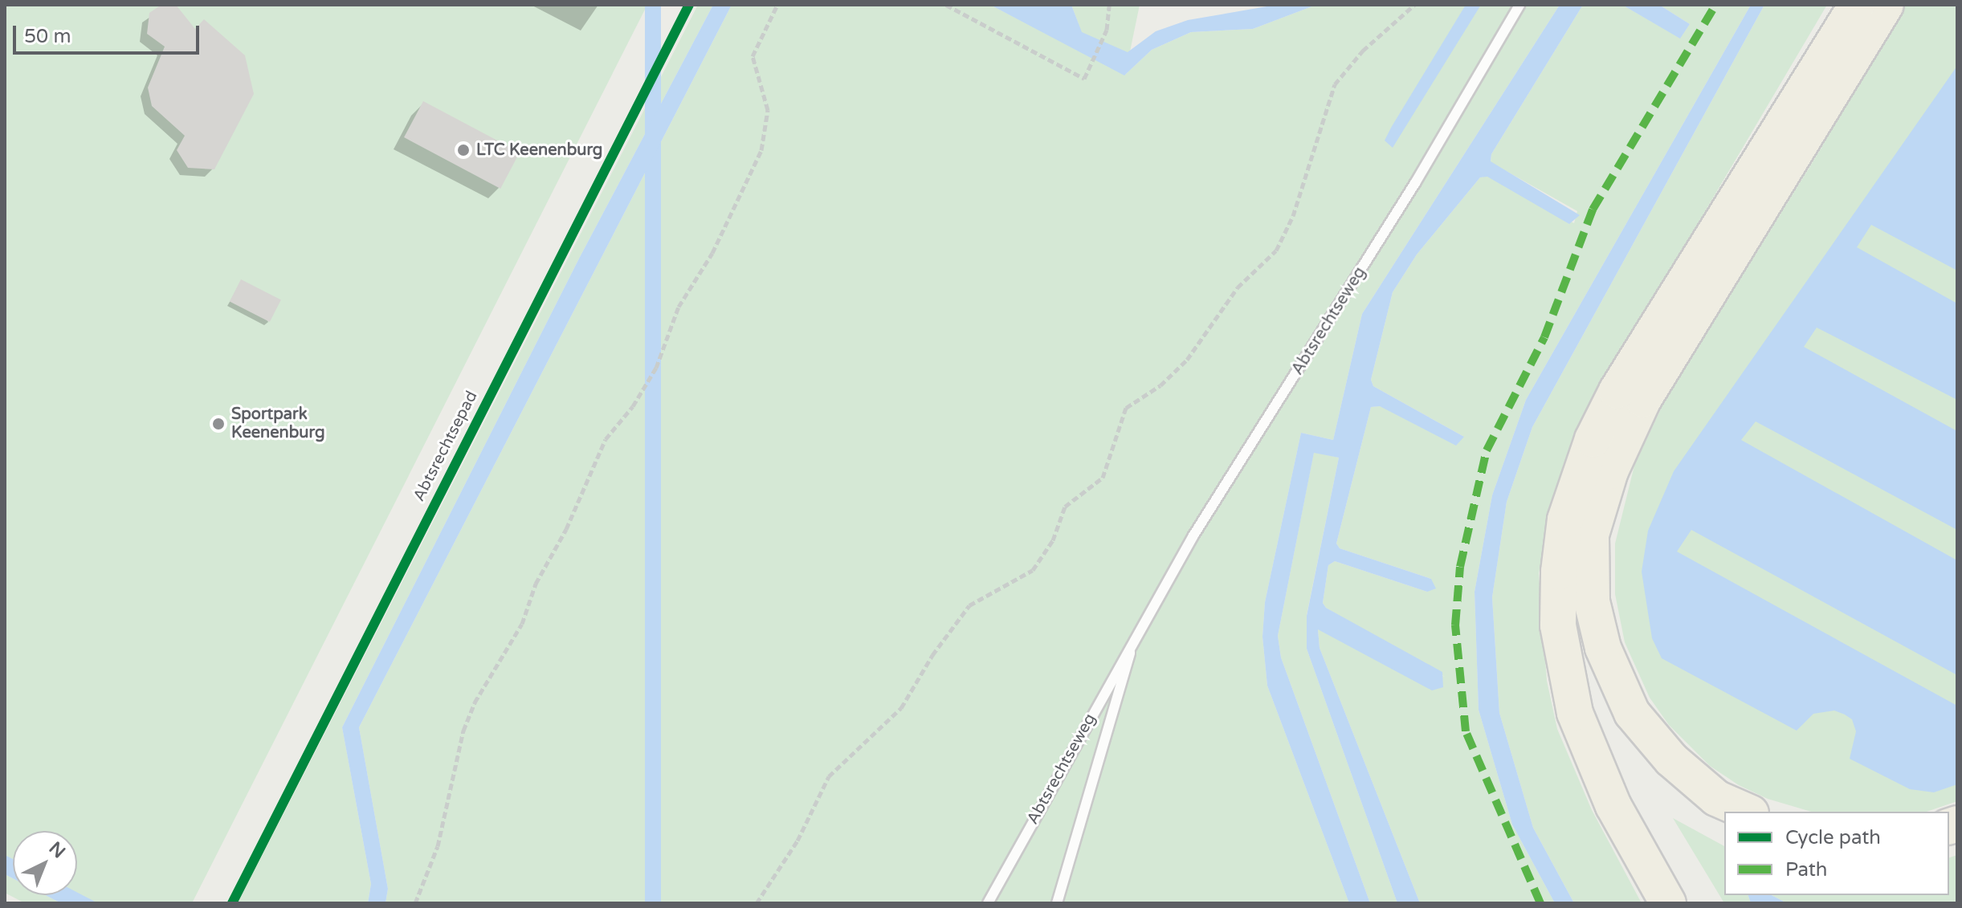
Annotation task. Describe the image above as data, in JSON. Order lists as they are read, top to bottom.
{
  "streets": {
    "lane": ["Abtsrechtseweg"],
    "cycle path": ["Abtsrechtsepad"]
  },
  "places": ["LTC Keenenburg", "Sportpark Keenenburg"],
  "legend": ["Cycle path", "Path"],
  "scale_bar": "50 m",
  "north": "top right"
}
